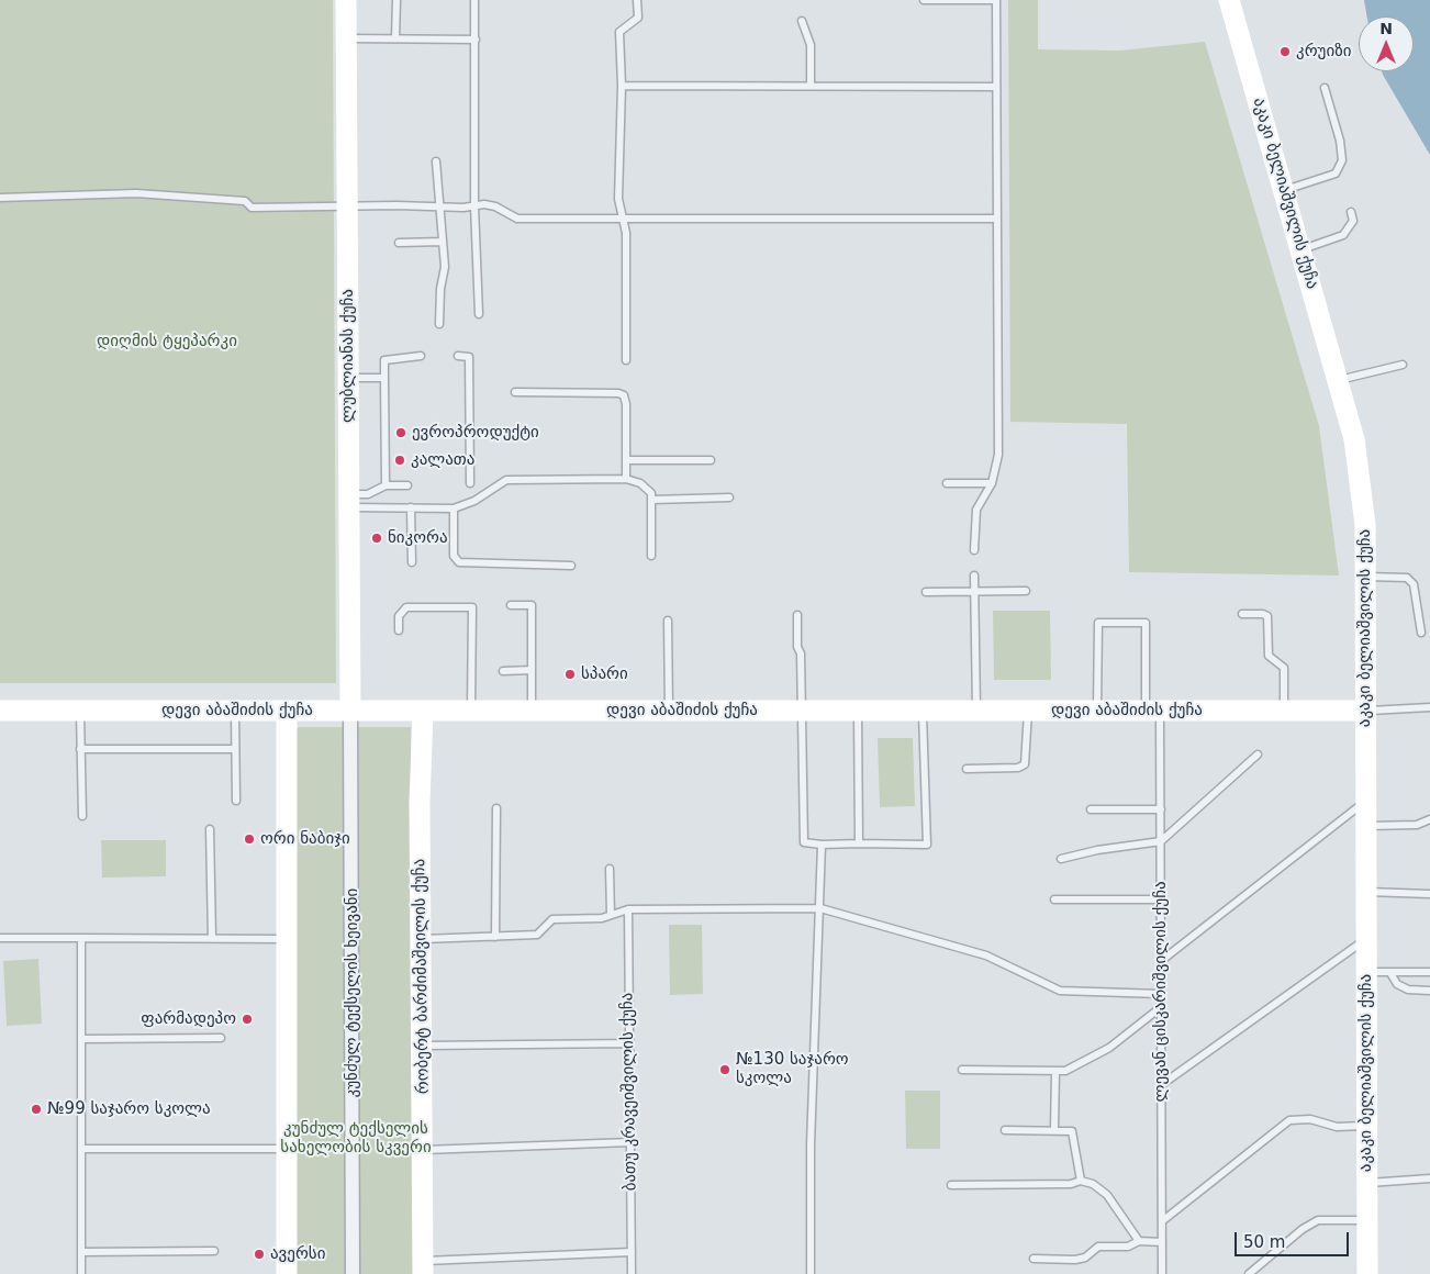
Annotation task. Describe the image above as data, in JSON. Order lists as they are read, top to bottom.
{
  "streets": {
    "street": [
      "აკაკი ბელიაშვილის ქუჩა",
      "ლუბლიანას ქუჩა",
      "დევი აბაშიძის ქუჩა",
      "რობერტ ბარძიმაშვილის ქუჩა",
      "კუნძულ ტექსელის ხეივანი"
    ],
    "lane": ["ლევან ცისკარიშვილის ქუჩა", "ბათუ კრავეიშვილის ქუჩა"]
  },
  "crossings": [
    ["აკაკი ბელიაშვილის ქუჩა", "დევი აბაშიძის ქუჩა"],
    ["ლუბლიანას ქუჩა", "დევი აბაშიძის ქუჩა"],
    ["ლუბლიანას ქუჩა", "კუნძულ ტექსელის ხეივანი"],
    ["დევი აბაშიძის ქუჩა", "რობერტ ბარძიმაშვილის ქუჩა"],
    ["დევი აბაშიძის ქუჩა", "ლევან ცისკარიშვილის ქუჩა"],
    ["დევი აბაშიძის ქუჩა", "კუნძულ ტექსელის ხეივანი"]
  ],
  "parks": ["დიღმის ტყეპარკი", "კუნძულ ტექსელის სახელობის სკვერი"],
  "places": [
    "კრუიზი",
    "ევროპროდუქტი",
    "კალათა",
    "ნიკორა",
    "სპარი",
    "ორი ნაბიჯი",
    "ფარმადეპო",
    "№130 საჯარო სკოლა",
    "№99 საჯარო სკოლა",
    "ავერსი"
  ],
  "scale_bar": "50 m",
  "north": "top"
}
